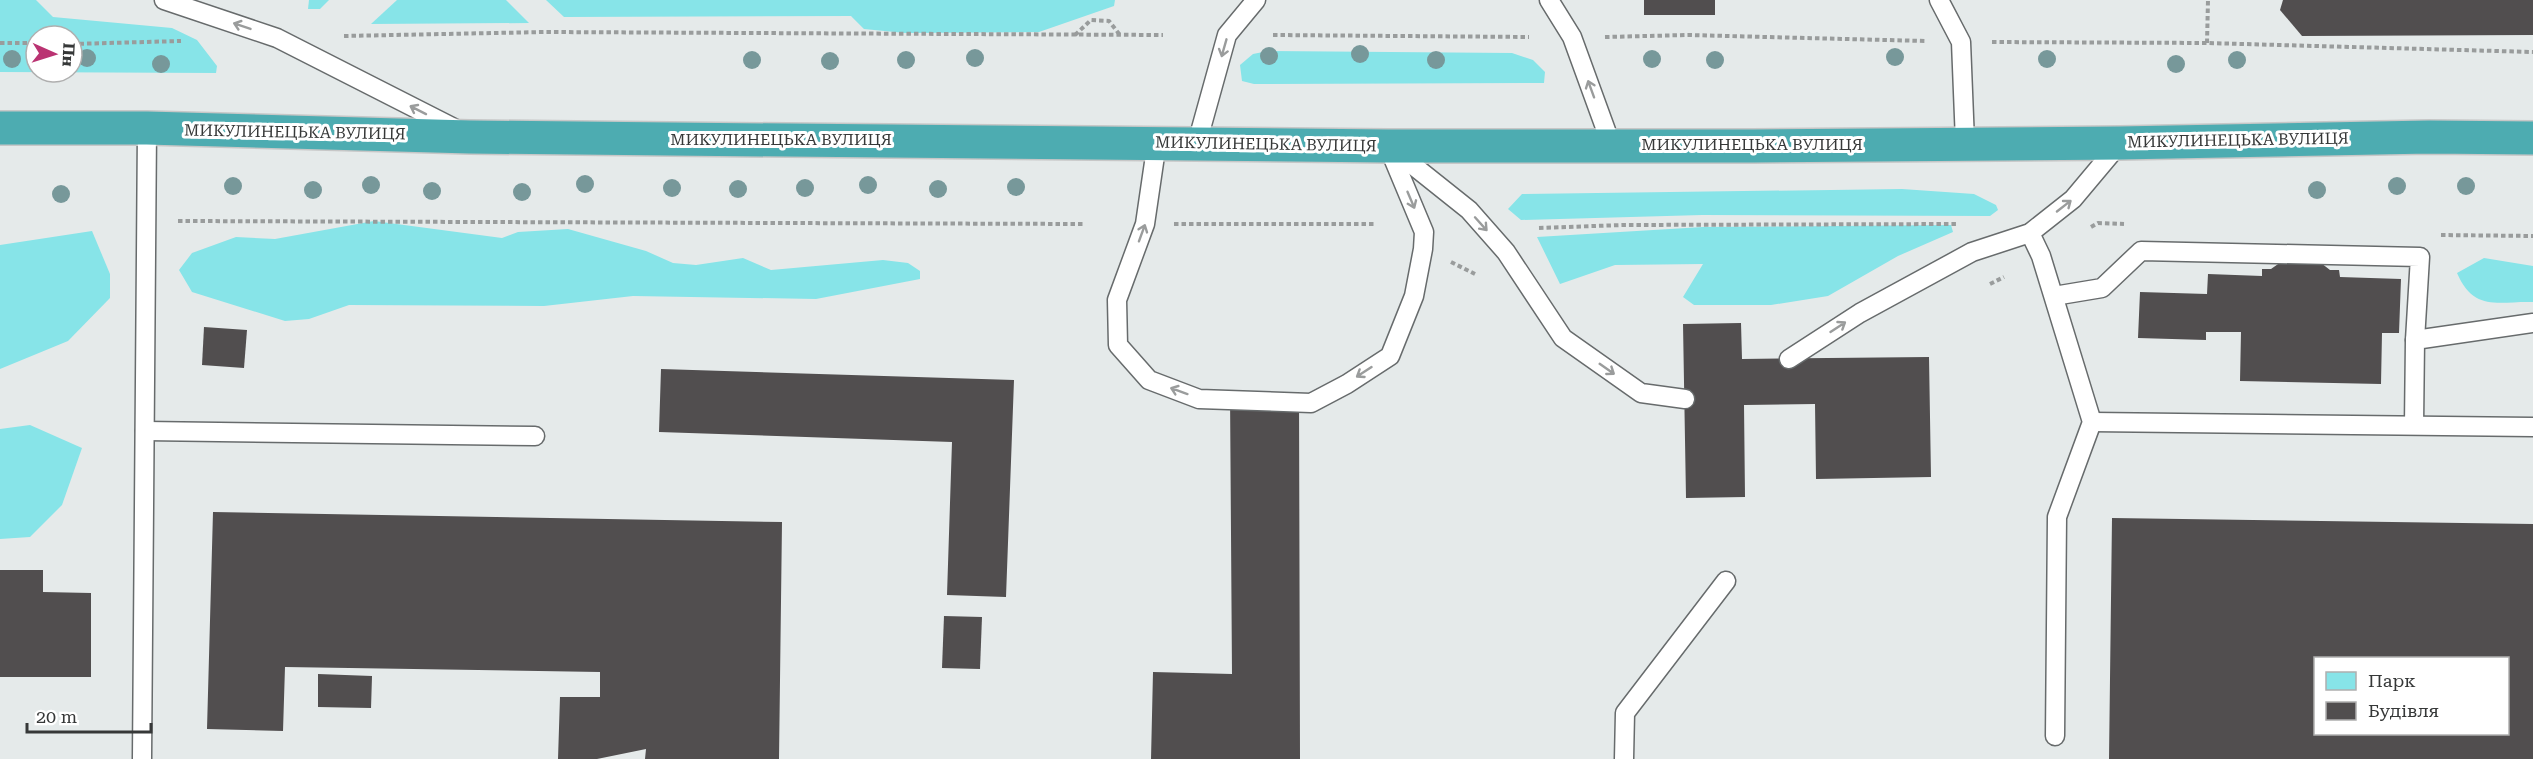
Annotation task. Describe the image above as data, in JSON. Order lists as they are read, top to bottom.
{
  "streets": {
    "highway": ["МИКУЛИНЕЦЬКА ВУЛИЦЯ"]
  },
  "legend": ["Парк", "Будівля"],
  "scale_bar": "20 m",
  "north": "right"
}
